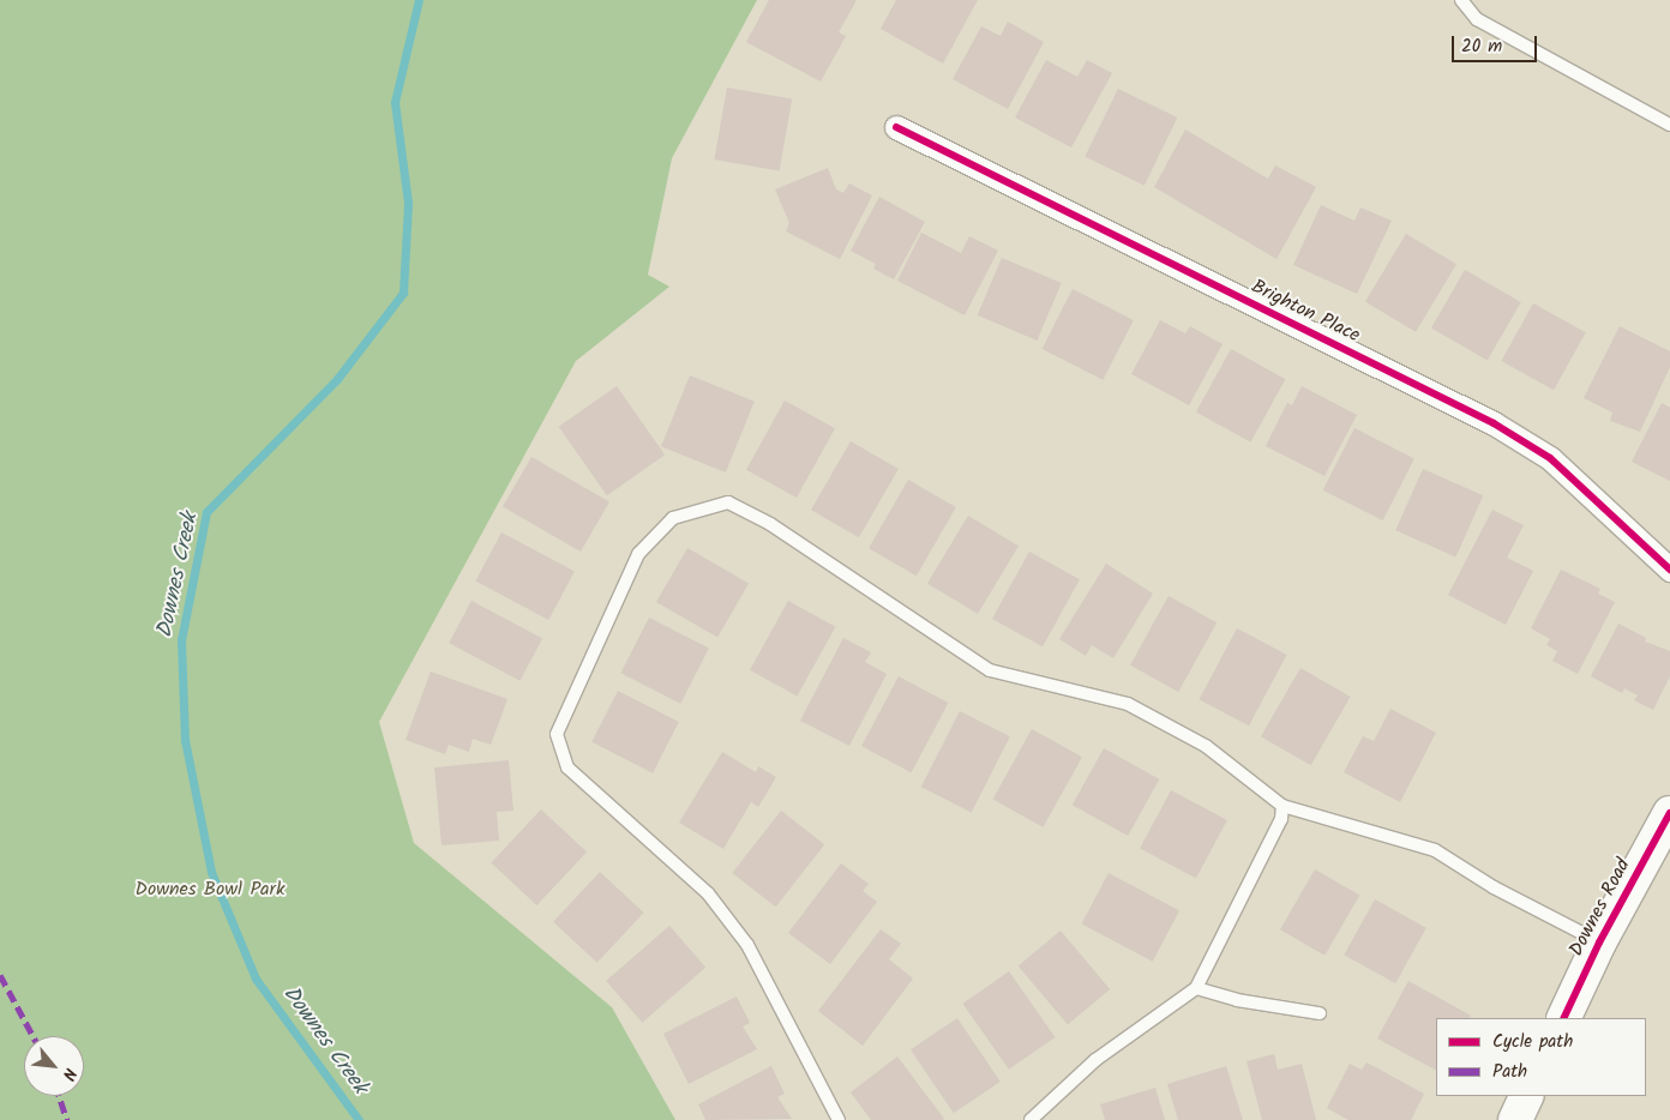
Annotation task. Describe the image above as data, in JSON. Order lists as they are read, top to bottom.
{
  "streets": {
    "main road": ["Downes Road"],
    "street": ["Brighton Place"]
  },
  "water": ["Downes Creek"],
  "parks": ["Downes Bowl Park"],
  "legend": ["Cycle path", "Path"],
  "scale_bar": "20 m",
  "north": "bottom right"
}
